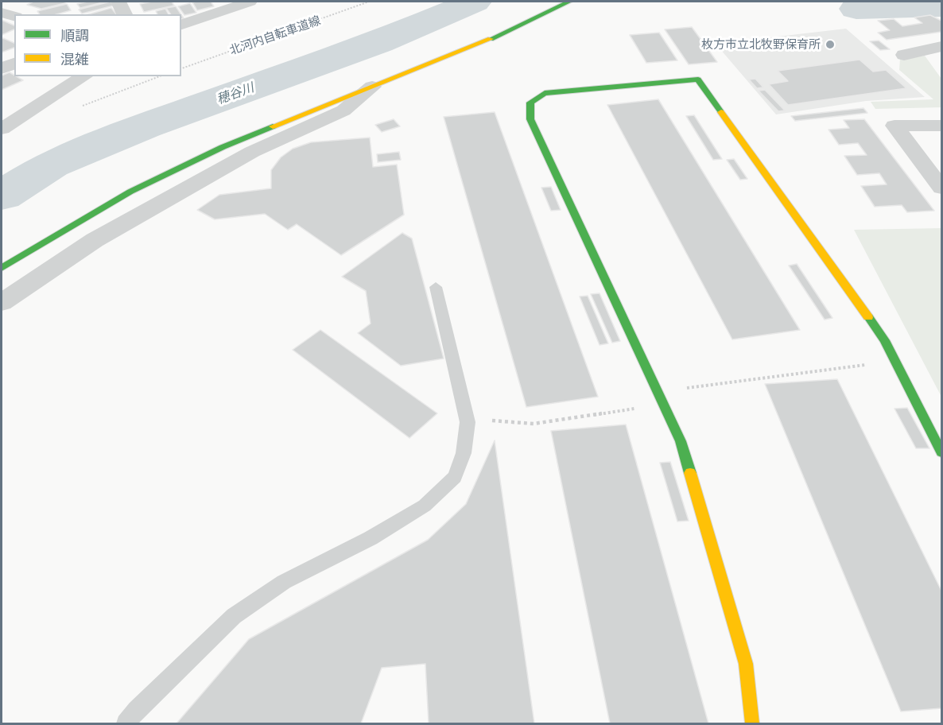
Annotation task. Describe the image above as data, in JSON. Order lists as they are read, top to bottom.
{
  "streets": {
    "path": ["北河内自転車道線"]
  },
  "water": ["穂谷川"],
  "places": ["枚方市立北牧野保育所"],
  "legend": ["順調", "混雑"]
}
